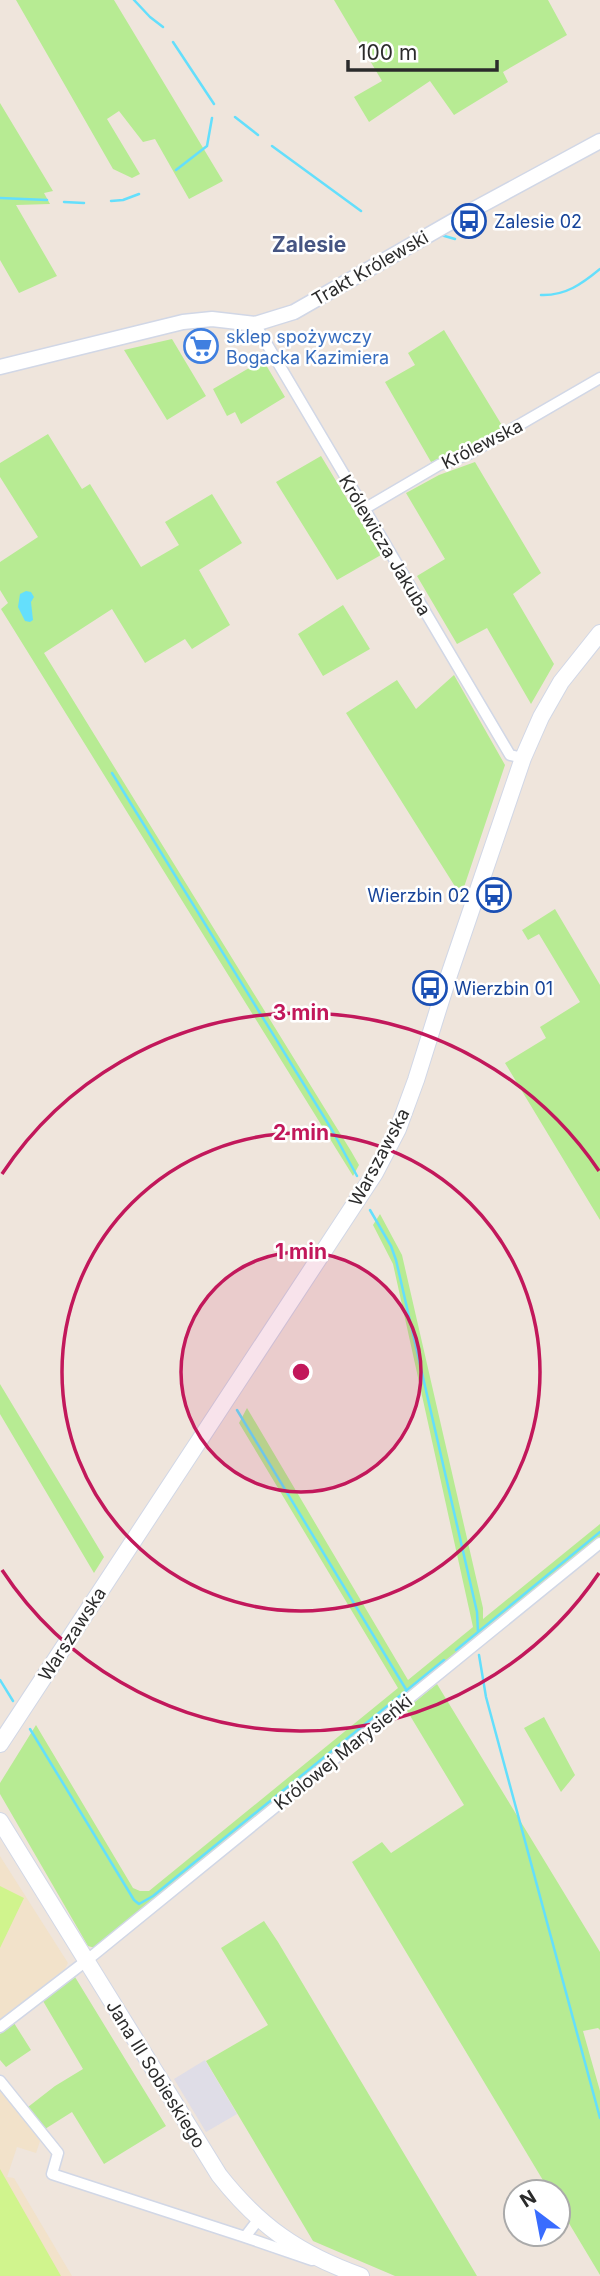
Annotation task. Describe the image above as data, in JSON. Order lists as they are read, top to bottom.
{
  "streets": {
    "main road": ["Warszawska", "Jana III Sobieskiego"],
    "street": [
      "Trakt Królewski",
      "Królewska",
      "Królewicza Jakuba",
      "Królowej Marysieńki"
    ]
  },
  "crossings": [
    ["Trakt Królewski", "Królewicza Jakuba"],
    ["Królewska", "Królewicza Jakuba"],
    ["Królewicza Jakuba", "Warszawska"],
    ["Królowej Marysieńki", "Jana III Sobieskiego"]
  ],
  "districts": ["Zalesie"],
  "places": {
    "bus stop": ["Zalesie 02", "Wierzbin 02", "Wierzbin 01"],
    "supermarket": ["sklep spożywczy Bogacka Kazimiera"]
  },
  "scale_bar": "100 m",
  "north": "top left",
  "rings": ["3 min", "2 min", "1 min"]
}
